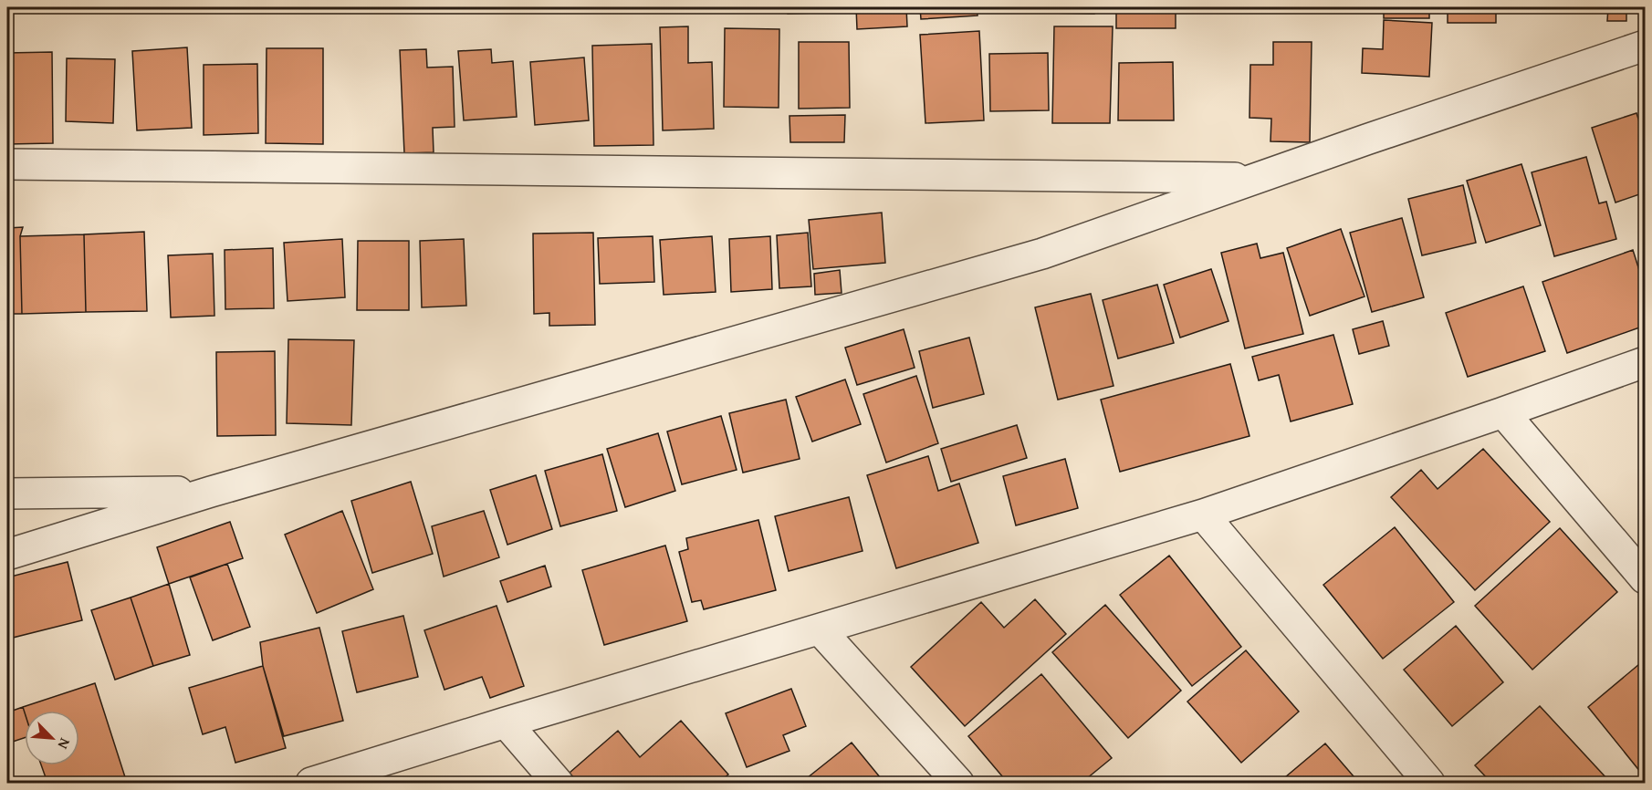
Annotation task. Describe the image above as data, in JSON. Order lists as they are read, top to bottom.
{
  "north": "bottom right"
}
